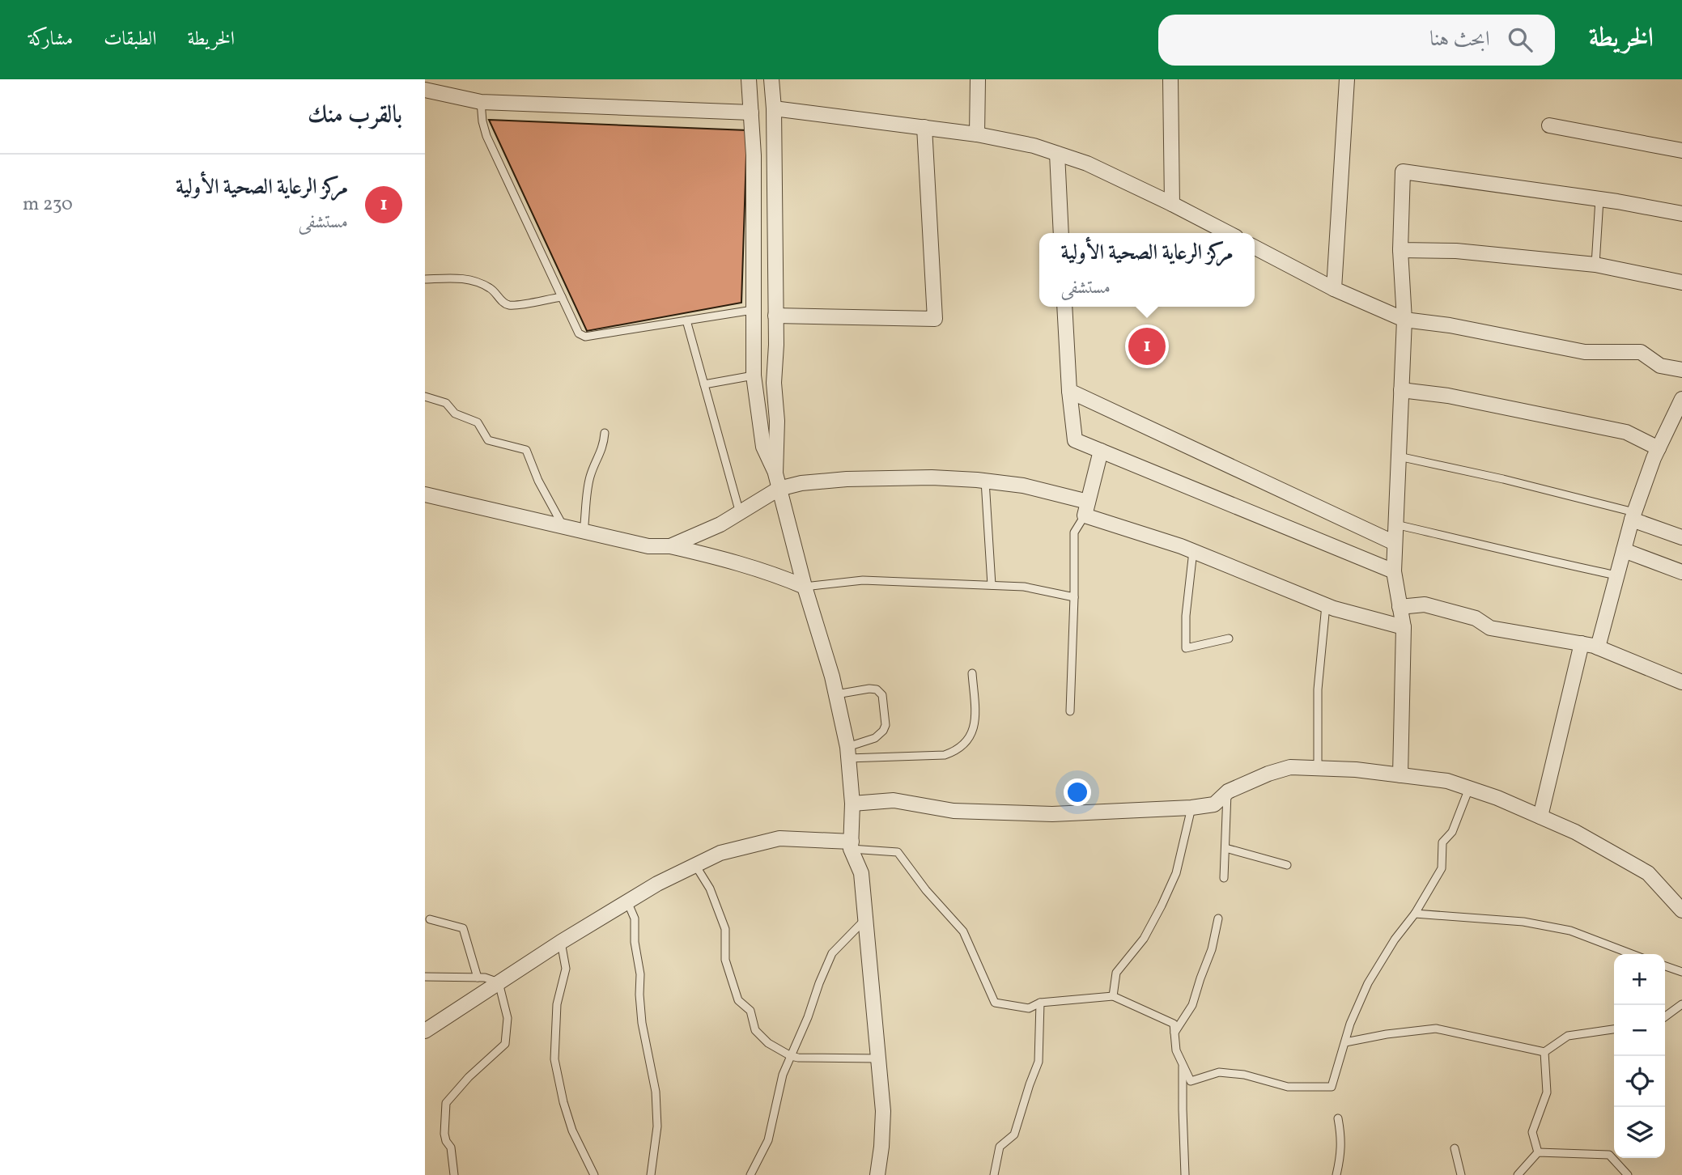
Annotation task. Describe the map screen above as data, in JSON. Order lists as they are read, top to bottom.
{
  "page": {
    "header": "الخريطة",
    "search": "ابحث هنا",
    "nav": ["الخريطة", "الطبقات", "مشاركة"],
    "heading": "بالقرب منك",
    "list": [
      {
        "mark": "1",
        "name": "مركز الرعاية الصحية الأولية",
        "note": "مستشفى",
        "value": "230 m"
      }
    ],
    "popup": ["مركز الرعاية الصحية الأولية", "مستشفى"],
    "pins": "1",
    "map_buttons": ["+", "−"]
  }
}
